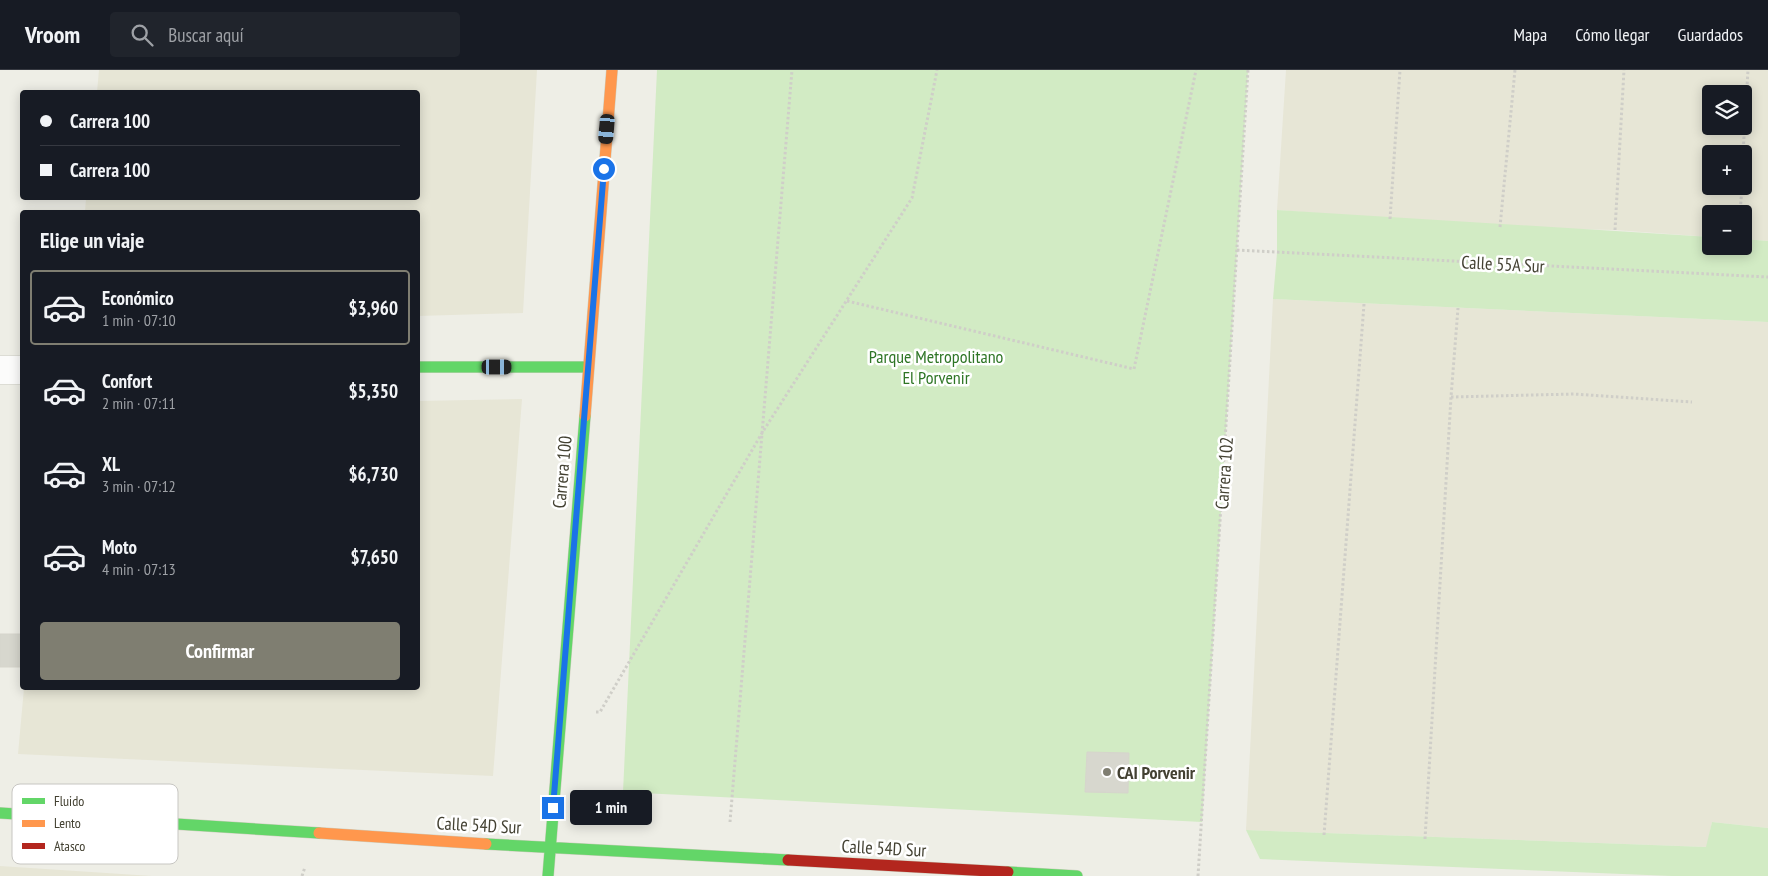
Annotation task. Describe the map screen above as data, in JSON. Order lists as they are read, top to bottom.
{
  "streets": {
    "street": ["Carrera 100", "Calle 54D Sur"],
    "path": ["Calle 55A Sur", "Carrera 102"]
  },
  "crossings": [
    ["Calle 55A Sur", "Carrera 102"],
    ["Carrera 100", "Calle 54D Sur"]
  ],
  "parks": ["Parque Metropolitano El Porvenir"],
  "places": ["CAI Porvenir"],
  "legend": ["Fluido", "Lento", "Atasco"],
  "page": {
    "header": "Vroom",
    "search": "Buscar aquí",
    "nav": ["Mapa", "Cómo llegar", "Guardados"],
    "map_buttons": ["+", "−"],
    "banner": ["Carrera 100", "Carrera 100"],
    "heading": "Elige un viaje",
    "list": [
      {
        "name": "Económico",
        "note": "1 min · 07:10",
        "value": "$3,960"
      },
      {
        "name": "Confort",
        "note": "2 min · 07:11",
        "value": "$5,350"
      },
      {
        "name": "XL",
        "note": "3 min · 07:12",
        "value": "$6,730"
      },
      {
        "name": "Moto",
        "note": "4 min · 07:13",
        "value": "$7,650"
      }
    ],
    "buttons": "Confirmar",
    "bubble": "1 min"
  }
}
